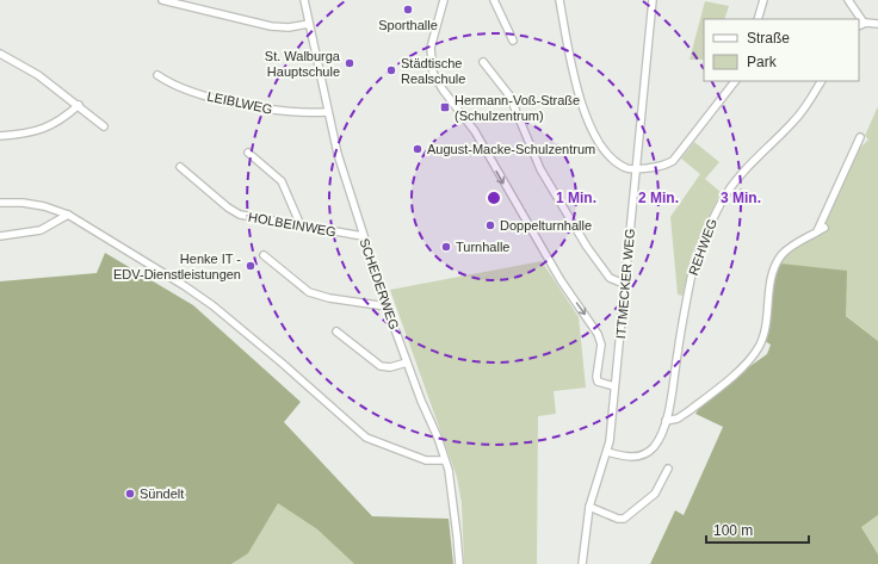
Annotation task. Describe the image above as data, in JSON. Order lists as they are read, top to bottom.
{
  "streets": {
    "street": [
      "LEIBLWEG",
      "HOLBEINWEG",
      "REHWEG",
      "SCHEDERWEG",
      "ITTMECKER WEG"
    ]
  },
  "crossings": [
    ["LEIBLWEG", "SCHEDERWEG"],
    ["HOLBEINWEG", "SCHEDERWEG"],
    ["REHWEG", "ITTMECKER WEG"]
  ],
  "places": {
    "other": [
      "Sporthalle",
      "St. Walburga Hauptschule",
      "Städtische Realschule",
      "August-Macke-Schulzentrum",
      "Doppelturnhalle",
      "Turnhalle",
      "Henke IT - EDV-Dienstleistungen",
      "Sündelt"
    ],
    "transit": ["Hermann-Voß-Straße (Schulzentrum)"]
  },
  "legend": ["Straße", "Park"],
  "scale_bar": "100 m",
  "rings": ["1 Min.", "2 Min.", "3 Min."]
}
